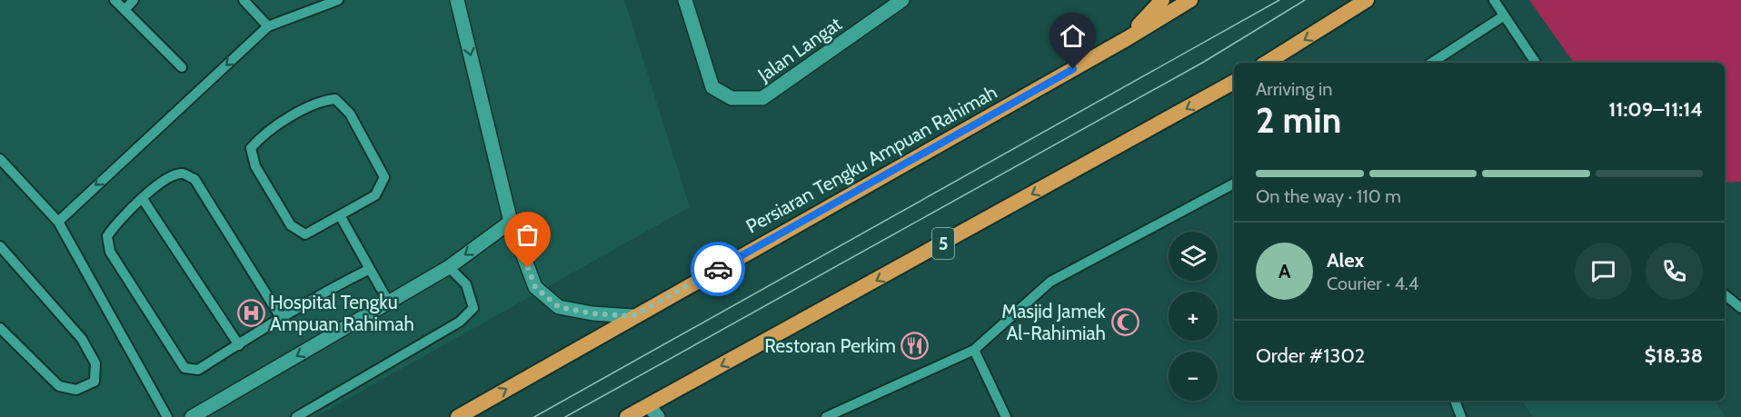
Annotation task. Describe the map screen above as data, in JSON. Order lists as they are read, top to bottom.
{
  "streets": {
    "highway": ["Persiaran Tengku Ampuan Rahimah", "5"],
    "street": ["Jalan Langat"]
  },
  "places": {
    "hospital": ["Hospital Tengku Ampuan Rahimah"],
    "mosque": ["Masjid Jamek Al-Rahimiah"],
    "restaurant": ["Restoran Perkim"]
  },
  "page": {
    "heading": ["2 min", "Arriving in", "11:09–11:14"],
    "panel": [
      "Alex",
      "Courier · 4.4",
      "Order #1302",
      "$18.38"
    ],
    "bar": "On the way · 110 m",
    "map_buttons": ["+", "−"],
    "round": "A"
  }
}
